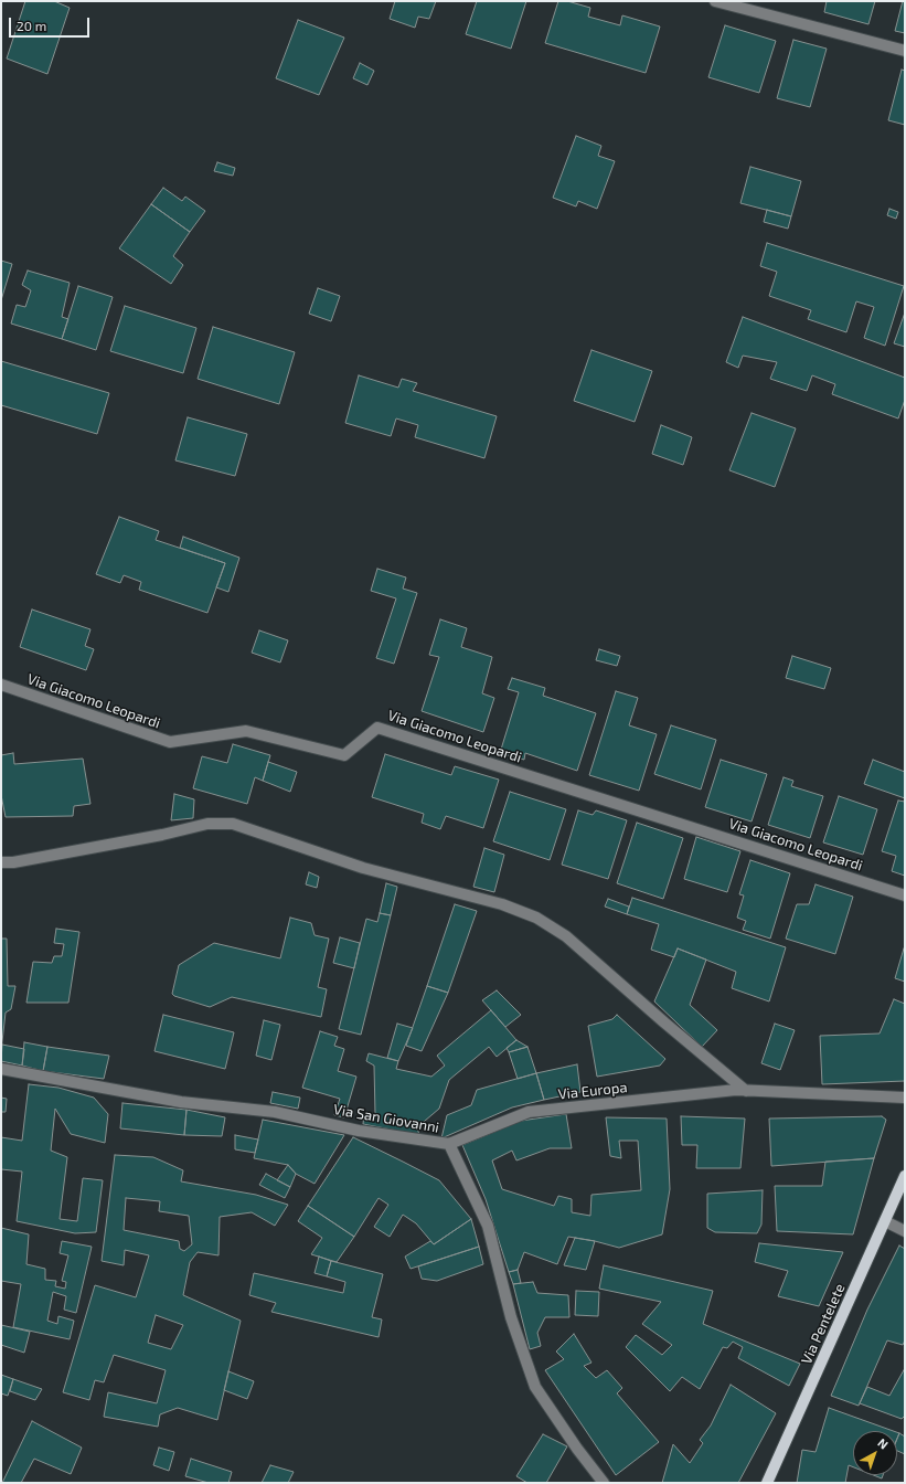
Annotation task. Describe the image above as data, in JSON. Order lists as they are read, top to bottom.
{
  "streets": {
    "main road": ["Via Pentelete"],
    "street": ["Via Giacomo Leopardi", "Via Europa", "Via San Giovanni"]
  },
  "crossings": [
    ["Via Europa", "Via San Giovanni"]
  ],
  "scale_bar": "20 m",
  "north": "top right"
}
